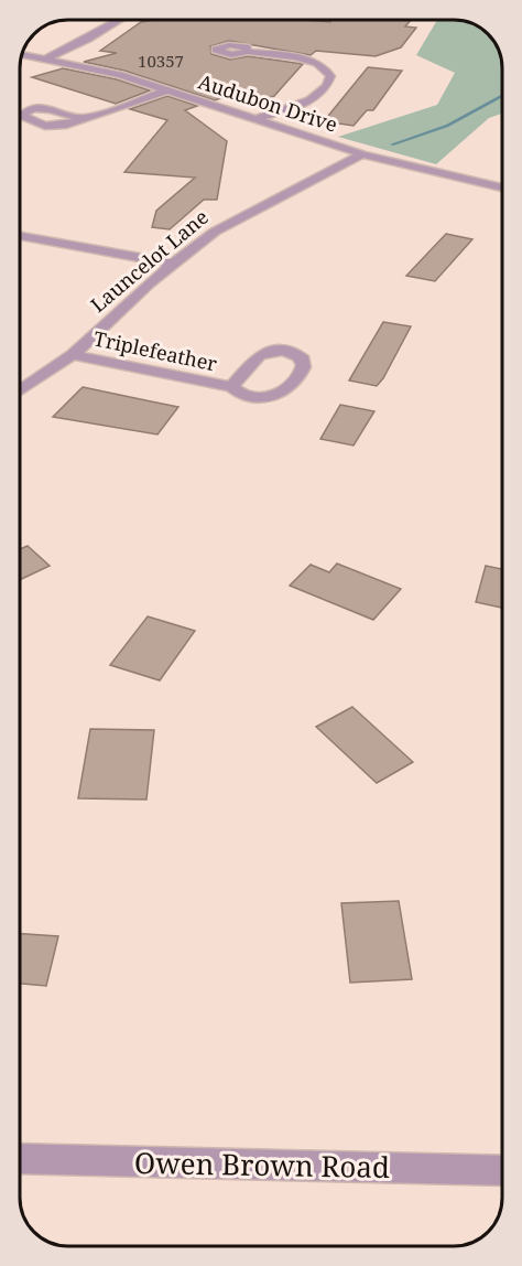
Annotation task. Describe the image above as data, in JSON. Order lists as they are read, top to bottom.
{
  "streets": {
    "street": [
      "Audubon Drive",
      "Launcelot Lane",
      "Triplefeather",
      "Owen Brown Road"
    ]
  },
  "crossings": [
    ["Audubon Drive", "Launcelot Lane"],
    ["Launcelot Lane", "Triplefeather"]
  ],
  "house_numbers": ["10357"]
}
